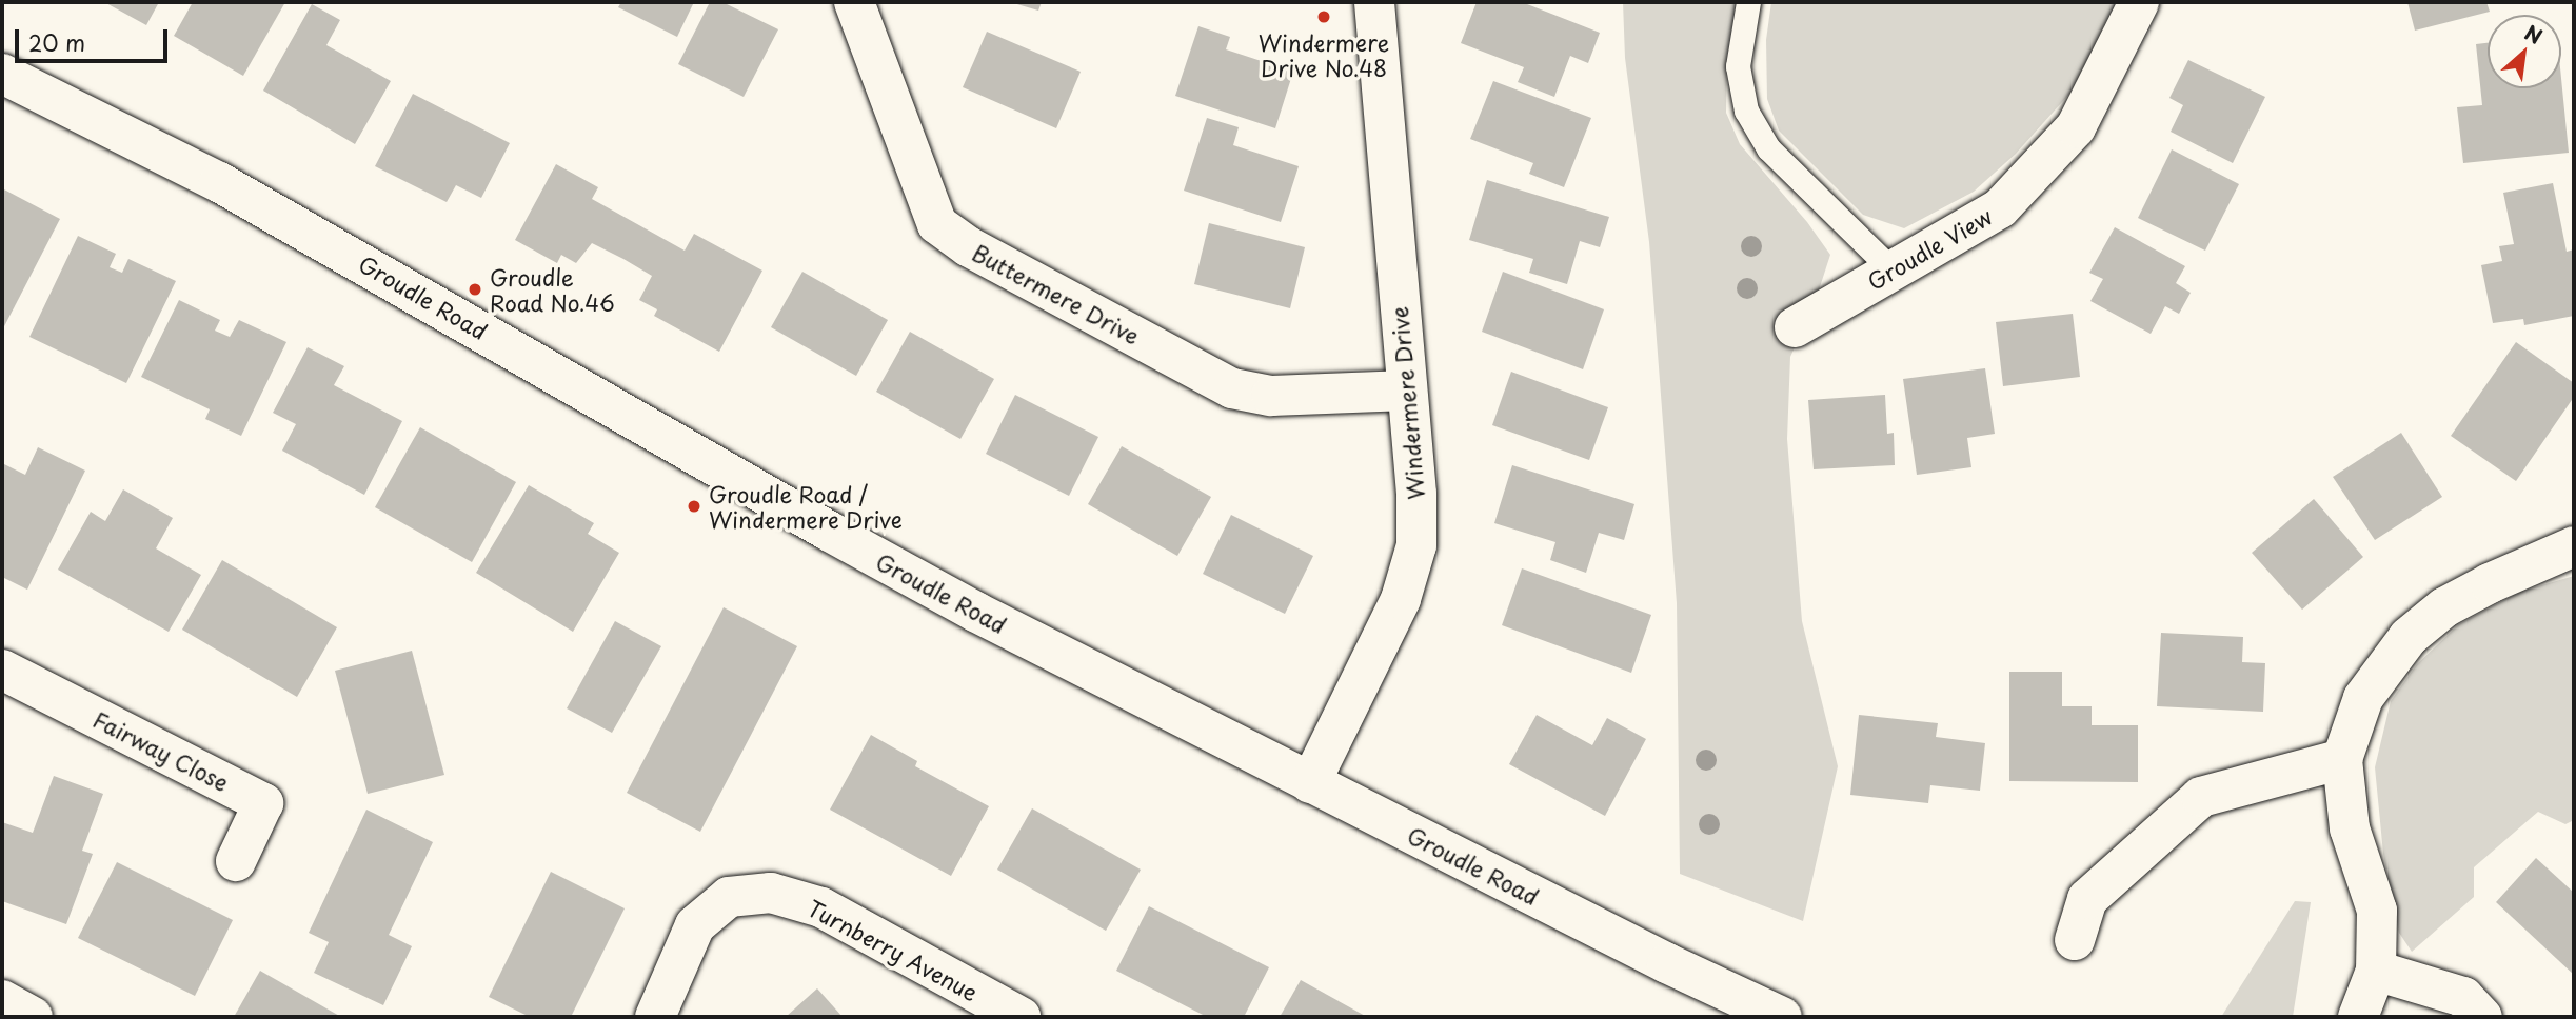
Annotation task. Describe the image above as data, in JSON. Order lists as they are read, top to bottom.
{
  "streets": {
    "street": [
      "Groudle View",
      "Buttermere Drive",
      "Groudle Road",
      "Windermere Drive",
      "Fairway Close",
      "Turnberry Avenue"
    ]
  },
  "crossings": [
    ["Buttermere Drive", "Windermere Drive"],
    ["Groudle Road", "Windermere Drive"]
  ],
  "places": ["Windermere Drive No.48", "Groudle Road No.46", "Groudle Road / Windermere Drive"],
  "scale_bar": "20 m",
  "north": "top right"
}
